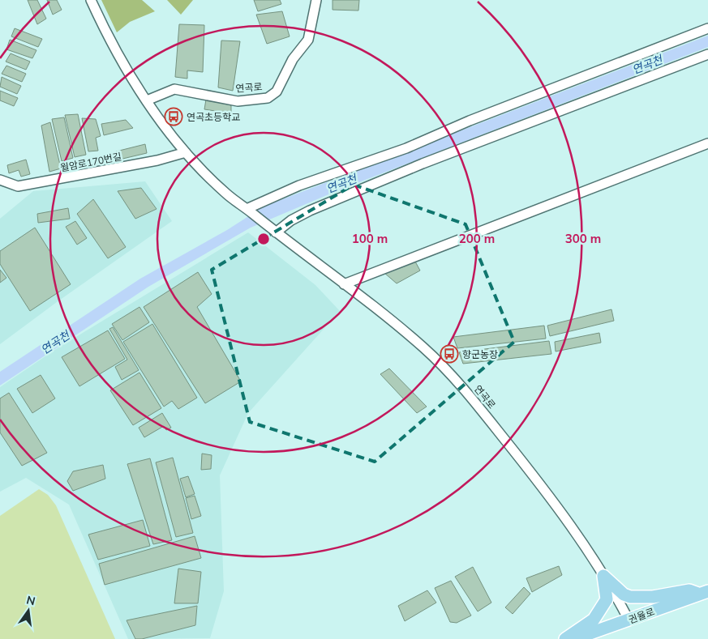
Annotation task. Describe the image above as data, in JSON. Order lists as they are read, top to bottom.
{
  "streets": {
    "main road": ["권율로"],
    "street": ["연곡로", "월암로170번길"]
  },
  "crossings": [
    ["연곡로", "권율로"]
  ],
  "water": ["연곡천"],
  "places": {
    "bus stop": ["연곡초등학교", "향군농장"]
  },
  "north": "top",
  "rings": ["100 m", "200 m", "300 m"]
}
